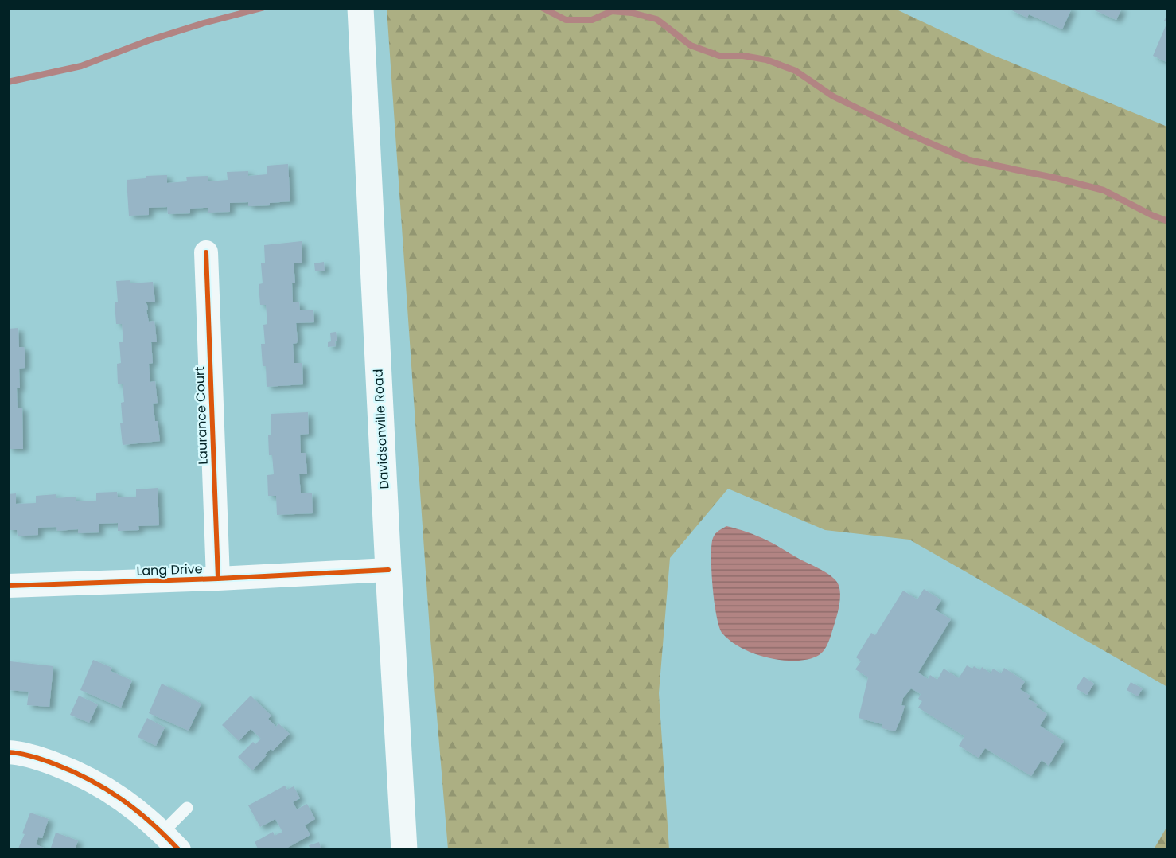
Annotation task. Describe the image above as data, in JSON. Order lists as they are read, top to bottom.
{
  "streets": {
    "main road": ["Davidsonville Road"],
    "street": ["Laurance Court", "Lang Drive"]
  },
  "crossings": [
    ["Laurance Court", "Lang Drive"],
    ["Davidsonville Road", "Lang Drive"]
  ]
}
